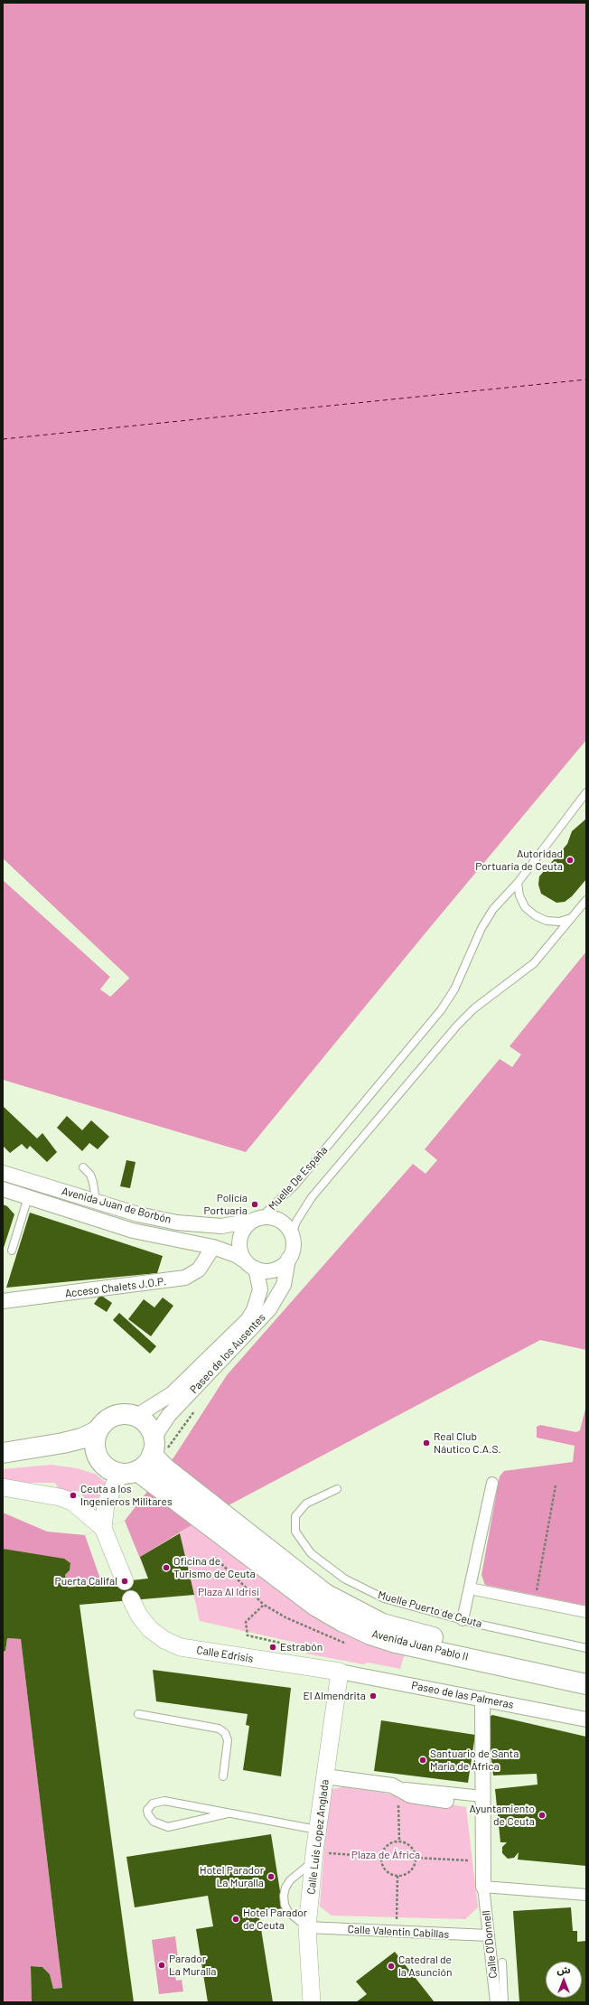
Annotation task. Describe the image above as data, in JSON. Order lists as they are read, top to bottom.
{
  "streets": {
    "main road": ["Avenida Juan Pablo II"],
    "street": [
      "Avenida Juan de Borbón",
      "Acceso Chalets J.O.P.",
      "Paseo de los Ausentes",
      "Calle Edrisis",
      "Paseo de las Palmeras",
      "Calle Luis Lopez Anglada",
      "Calle Valentin Cabillas",
      "Calle O'Donnell"
    ],
    "lane": ["Muelle De España", "Muelle Puerto de Ceuta"]
  },
  "crossings": [
    ["Muelle De España", "Avenida Juan de Borbón"],
    ["Muelle De España", "Paseo de los Ausentes"],
    ["Avenida Juan de Borbón", "Acceso Chalets J.O.P."],
    ["Avenida Juan de Borbón", "Paseo de los Ausentes"],
    ["Calle Edrisis", "Paseo de las Palmeras"],
    ["Calle Edrisis", "Calle Luis Lopez Anglada"],
    ["Paseo de las Palmeras", "Calle Luis Lopez Anglada"],
    ["Calle Luis Lopez Anglada", "Calle Valentin Cabillas"],
    ["Calle Valentin Cabillas", "Calle O'Donnell"]
  ],
  "parks": ["Plaza Al Idrisi", "Plaza de África"],
  "places": [
    "Autoridad Portuaria de Ceuta",
    "Policía Portuaria",
    "Real Club Náutico C.A.S.",
    "Ceuta a los Ingenieros Militares",
    "Oficina de Turismo de Ceuta",
    "Puerta Califal",
    "Estrabón",
    "El Almendrita",
    "Santuario de Santa María de África",
    "Ayuntamiento de Ceuta",
    "Hotel Parador La Muralla",
    "Hotel Parador de Ceuta",
    "Parador La Muralla",
    "Catedral de la Asunción"
  ],
  "north": "top"
}
